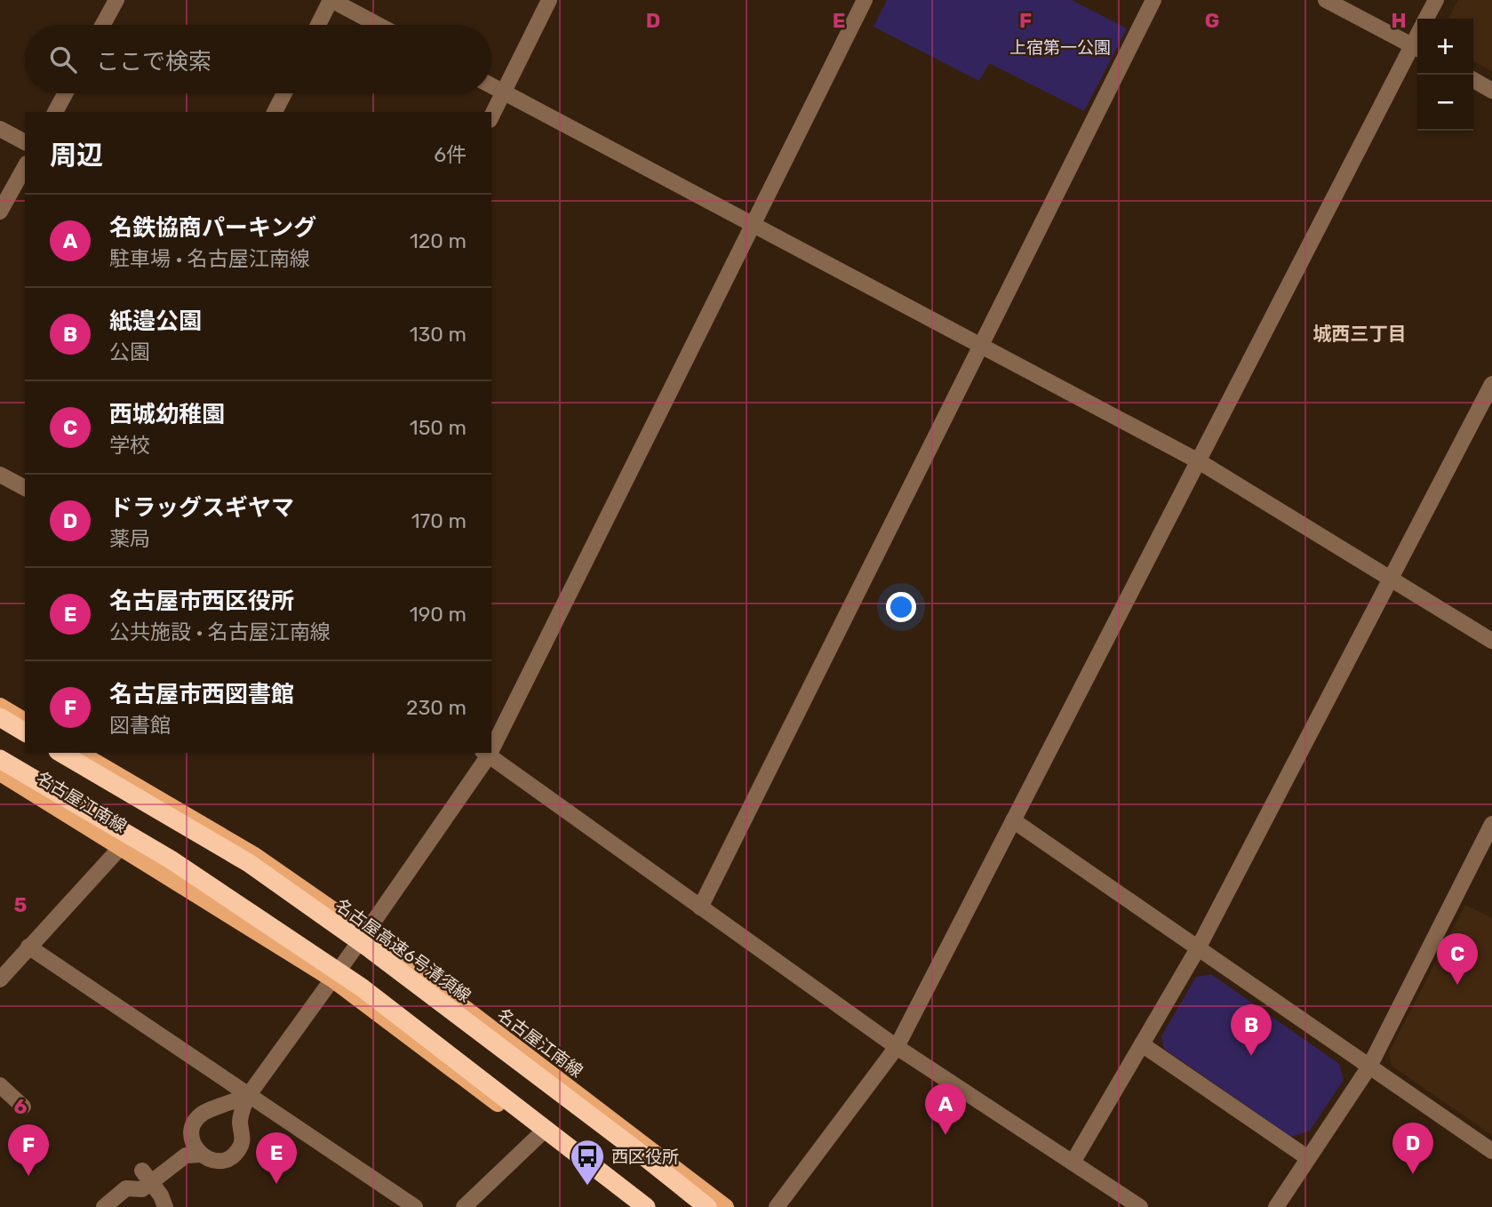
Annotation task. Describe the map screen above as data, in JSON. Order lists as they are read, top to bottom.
{
  "streets": {
    "highway": ["名古屋高速6号清須線"],
    "main road": ["名古屋江南線"]
  },
  "districts": ["城西三丁目"],
  "parks": ["上宿第一公園"],
  "places": {
    "bus stop": ["西区役所"]
  },
  "page": {
    "map_buttons": ["+", "−"],
    "search": "ここで検索",
    "heading": ["周辺", "6件"],
    "list": [
      {
        "mark": "A",
        "name": "名鉄協商パーキング",
        "note": "駐車場 · 名古屋江南線",
        "value": "120 m"
      },
      {
        "mark": "B",
        "name": "紙邉公園",
        "note": "公園",
        "value": "130 m"
      },
      {
        "mark": "C",
        "name": "西城幼稚園",
        "note": "学校",
        "value": "150 m"
      },
      {
        "mark": "D",
        "name": "ドラッグスギヤマ",
        "note": "薬局",
        "value": "170 m"
      },
      {
        "mark": "E",
        "name": "名古屋市西区役所",
        "note": "公共施設 · 名古屋江南線",
        "value": "190 m"
      },
      {
        "mark": "F",
        "name": "名古屋市西図書館",
        "note": "図書館",
        "value": "230 m"
      }
    ],
    "pins": [
      "C",
      "B",
      "A",
      "D",
      "F",
      "E"
    ]
  },
  "grid": {
    "columns": [
      "D",
      "E",
      "F",
      "G",
      "H"
    ],
    "rows": ["5", "6"]
  }
}
